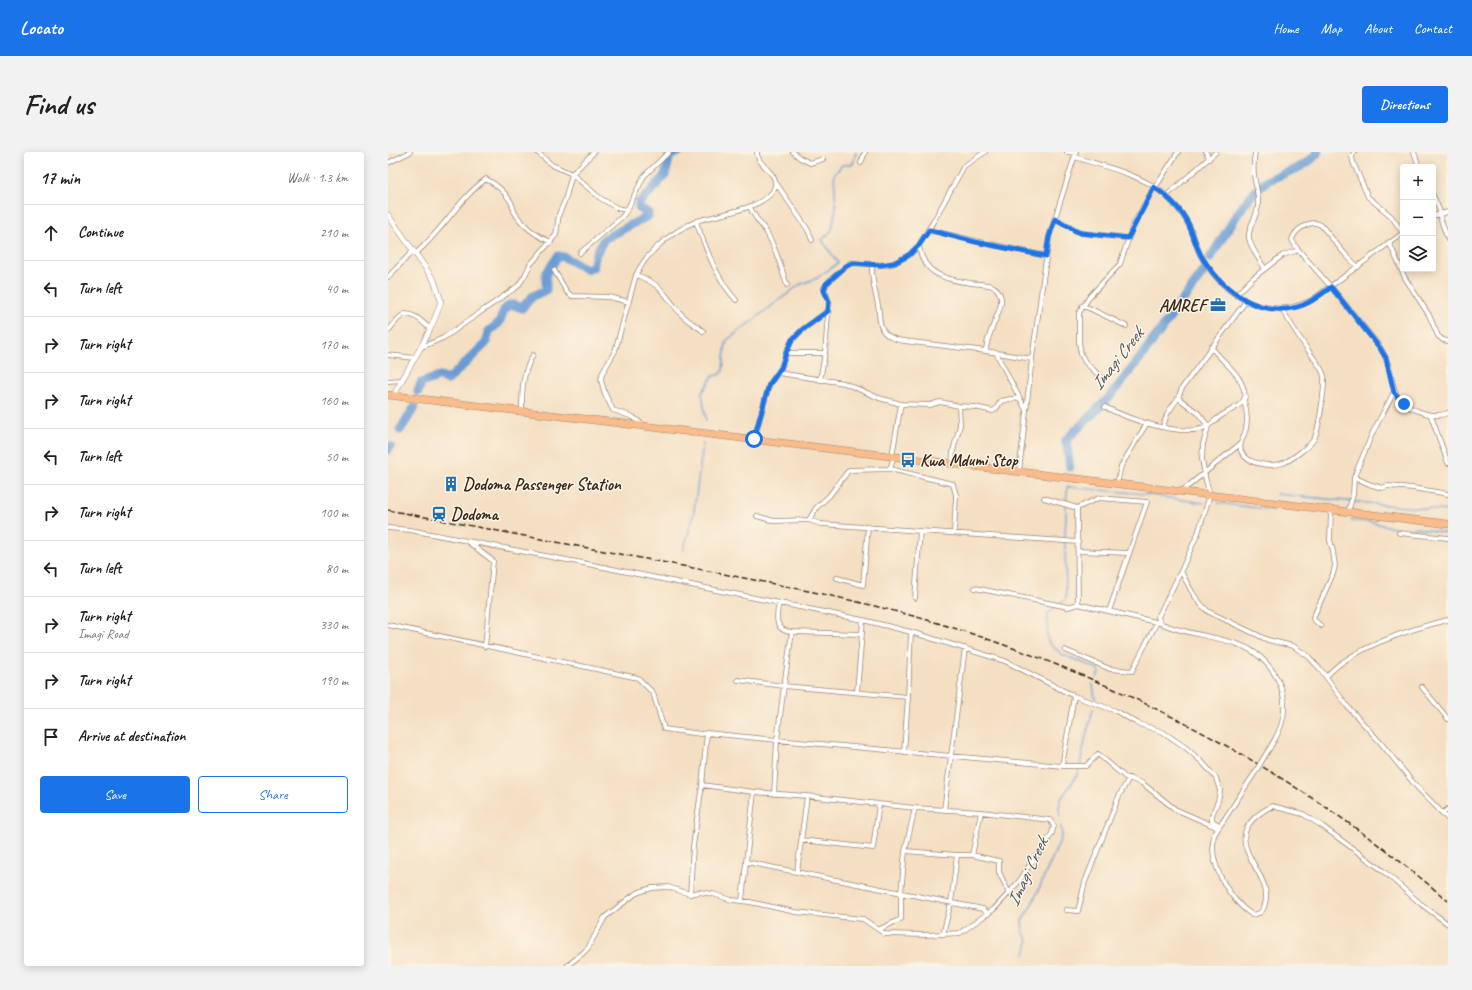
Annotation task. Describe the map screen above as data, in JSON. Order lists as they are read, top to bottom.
{
  "water": ["Imagi Creek"],
  "places": {
    "office": ["AMREF"],
    "bus stop": ["Kwa Mdumi Stop"],
    "building": ["Dodoma Passenger Station"],
    "station": ["Dodoma"]
  },
  "page": {
    "header": "Locato",
    "nav": [
      "Home",
      "Map",
      "About",
      "Contact"
    ],
    "buttons": [
      "Directions",
      ["Save", "Share"]
    ],
    "title": "Find us",
    "heading": ["17 min", "Walk · 1.3 km"],
    "map_buttons": ["+", "−"],
    "list": [
      ["Continue", "210 m"],
      ["Turn left", "40 m"],
      ["Turn right", "170 m"],
      ["Turn right", "160 m"],
      ["Turn left", "50 m"],
      ["Turn right", "100 m"],
      ["Turn left", "80 m"],
      ["Turn right", "Imagi Road", "330 m"],
      ["Turn right", "190 m"],
      "Arrive at destination"
    ]
  }
}
